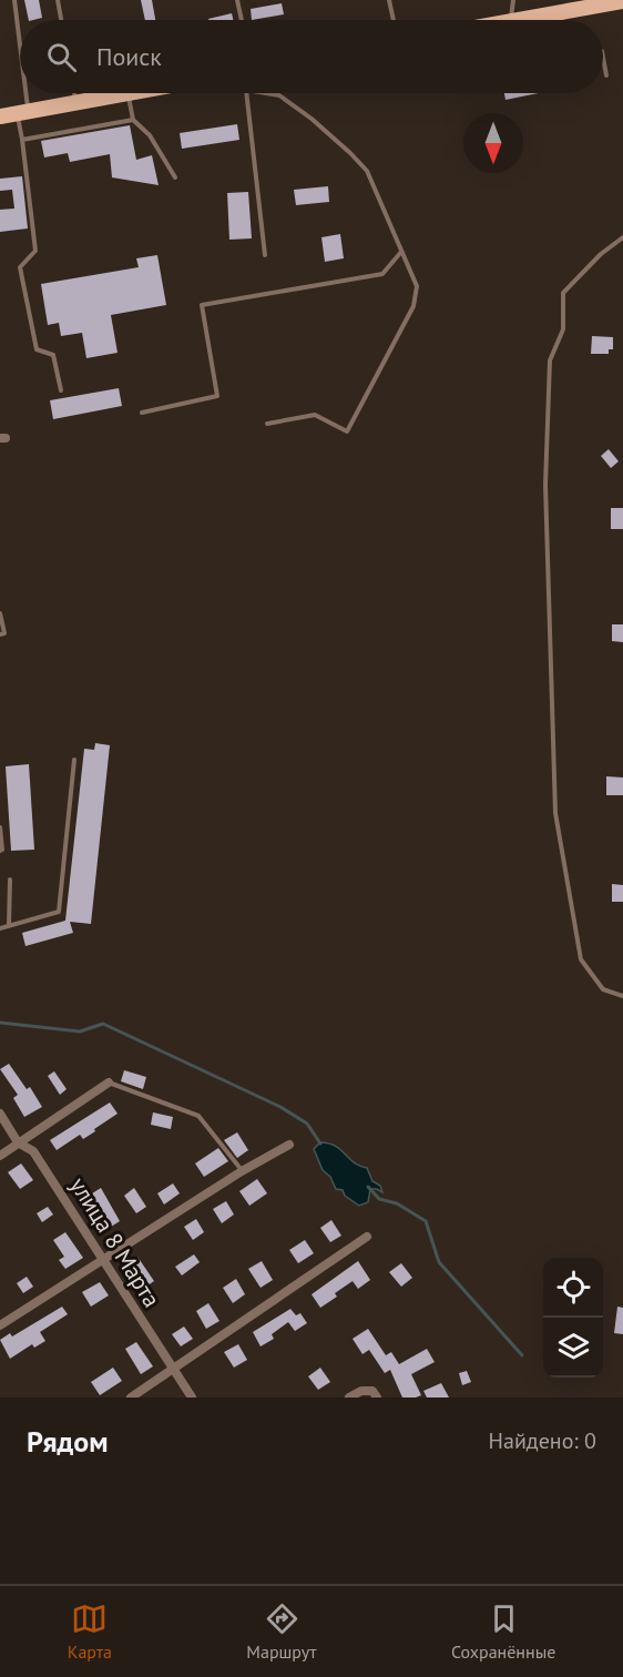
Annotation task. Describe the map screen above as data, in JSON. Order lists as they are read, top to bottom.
{
  "streets": {
    "street": ["улица 8 Марта"]
  },
  "north": "bottom",
  "page": {
    "search": "Поиск",
    "heading": ["Рядом", "Найдено: 0"],
    "nav": ["Карта", "Маршрут", "Сохранённые"]
  }
}
